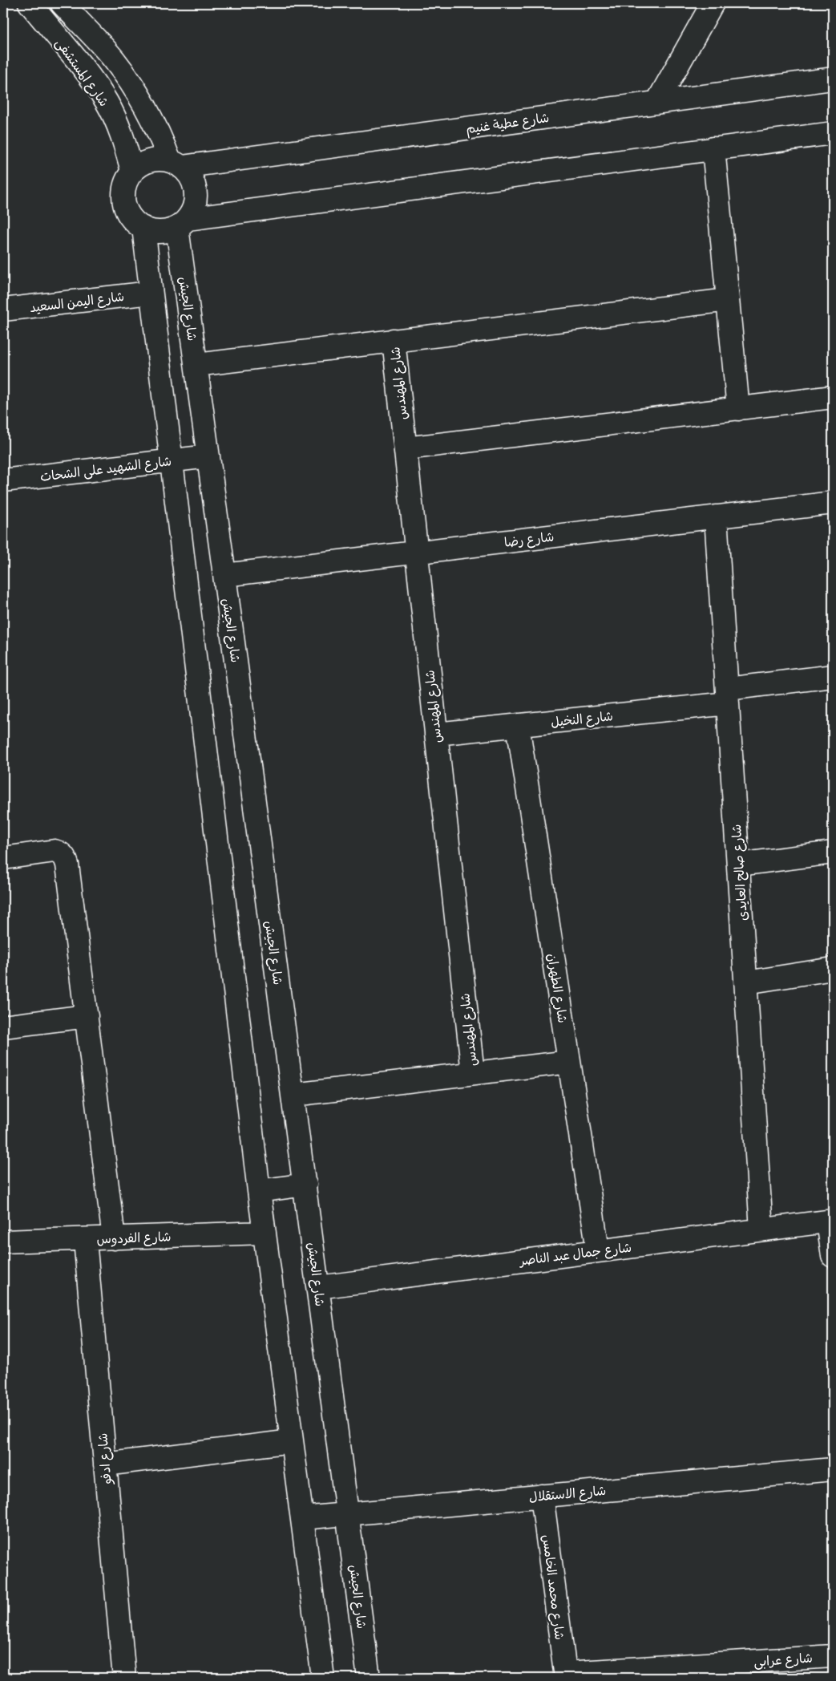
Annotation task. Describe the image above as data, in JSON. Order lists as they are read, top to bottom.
{
  "streets": {
    "street": [
      "شارع المستشفى",
      "شارع عطية غنيم",
      "شارع اليمن السعيد",
      "شارع الجيش",
      "شارع المهندس",
      "شارع الشهيد على الشحات",
      "شارع رضا",
      "شارع النخيل",
      "شارع صالح العايدى",
      "شارع الطهران",
      "شارع الفردوس",
      "شارع جمال عبد الناصر",
      "شارع ادفو",
      "شارع الاستقلال",
      "شارع محمد الخامس",
      "شارع عرابى"
    ]
  },
  "crossings": [
    ["شارع المستشفى", "شارع عطية غنيم"],
    ["شارع المستشفى", "شارع الجيش"],
    ["شارع عطية غنيم", "شارع الجيش"],
    ["شارع الجيش", "شارع الشهيد على الشحات"],
    ["شارع الجيش", "شارع رضا"],
    ["شارع الجيش", "شارع جمال عبد الناصر"],
    ["شارع الجيش", "شارع الاستقلال"],
    ["شارع المهندس", "شارع رضا"],
    ["شارع المهندس", "شارع النخيل"],
    ["شارع رضا", "شارع صالح العايدى"],
    ["شارع النخيل", "شارع صالح العايدى"],
    ["شارع النخيل", "شارع الطهران"],
    ["شارع صالح العايدى", "شارع جمال عبد الناصر"],
    ["شارع الطهران", "شارع جمال عبد الناصر"],
    ["شارع الفردوس", "شارع ادفو"],
    ["شارع الاستقلال", "شارع محمد الخامس"],
    ["شارع محمد الخامس", "شارع عرابى"]
  ]
}
